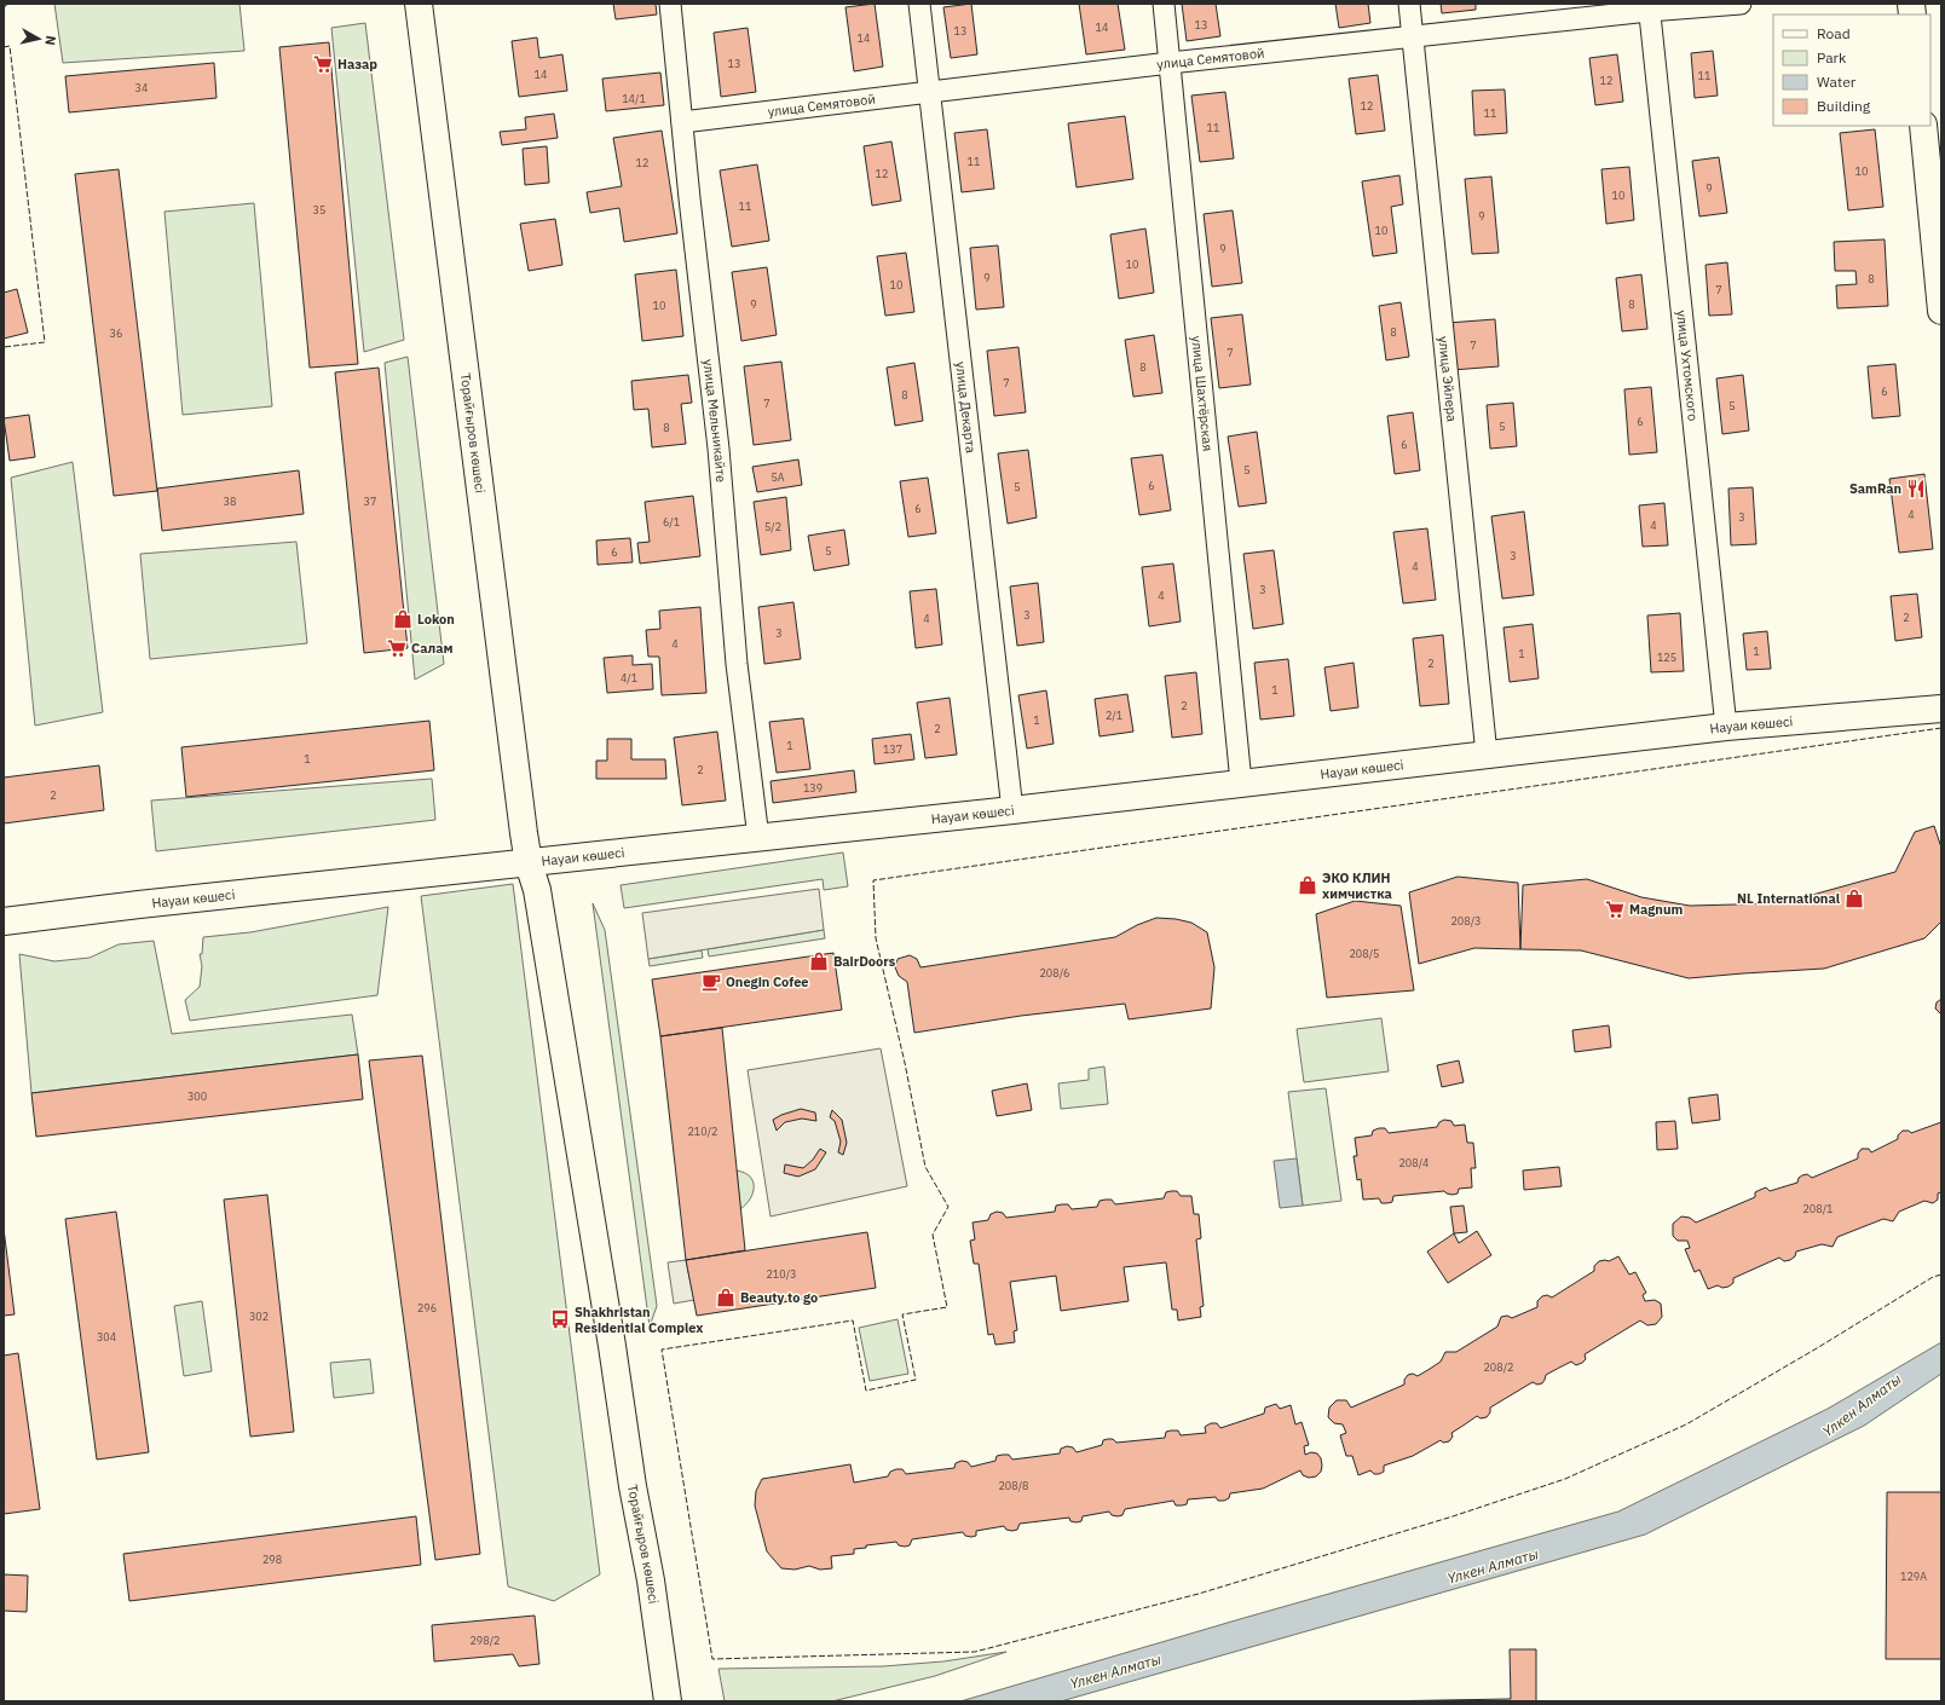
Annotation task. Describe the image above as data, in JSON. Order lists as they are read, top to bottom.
{
  "streets": {
    "street": [
      "улица Семятовой",
      "улица Ухтомского",
      "улица Эйлера",
      "улица Шахтёрская",
      "улица Декарта",
      "улица Мельникайте",
      "Торайғыров көшесі",
      "Науаи көшесі"
    ]
  },
  "crossings": [
    ["улица Семятовой", "улица Ухтомского"],
    ["улица Семятовой", "улица Эйлера"],
    ["улица Семятовой", "улица Шахтёрская"],
    ["улица Семятовой", "улица Декарта"],
    ["улица Семятовой", "улица Мельникайте"],
    ["улица Ухтомского", "Науаи көшесі"],
    ["улица Эйлера", "Науаи көшесі"],
    ["улица Шахтёрская", "Науаи көшесі"],
    ["улица Декарта", "Науаи көшесі"],
    ["улица Мельникайте", "Науаи көшесі"],
    ["Торайғыров көшесі", "Науаи көшесі"]
  ],
  "water": ["Үлкен Алматы"],
  "places": {
    "supermarket": ["Назар", "Салам", "Magnum"],
    "restaurant": ["SamRan"],
    "shop": [
      "Lokon",
      "ЭКО КЛИН химчистка",
      "NL International",
      "BairDoors",
      "Beauty to go"
    ],
    "cafe": ["Onegin Cofee"],
    "bus stop": ["Shakhristan Residential Complex"]
  },
  "house_numbers": [
    "13",
    "14",
    "13",
    "14",
    "13",
    "14",
    "11",
    "12",
    "34",
    "14/1",
    "12",
    "11",
    "11",
    "11",
    "12",
    "10",
    "12",
    "9",
    "10",
    "11",
    "35",
    "9",
    "10",
    "9",
    "10",
    "9",
    "8",
    "10",
    "7",
    "9",
    "8",
    "10",
    "8",
    "36",
    "7",
    "7",
    "8",
    "7",
    "6",
    "8",
    "7",
    "5",
    "6",
    "5",
    "8",
    "6",
    "5",
    "5А",
    "6",
    "5",
    "38",
    "37",
    "6",
    "4",
    "3",
    "6/1",
    "4",
    "5/2",
    "5",
    "6",
    "3",
    "4",
    "3",
    "4",
    "3",
    "2",
    "4",
    "3",
    "4",
    "1",
    "1",
    "125",
    "2",
    "4/1",
    "1",
    "2",
    "2/1",
    "1",
    "2",
    "1",
    "137",
    "1",
    "2",
    "139",
    "2",
    "208/3",
    "208/5",
    "208/6",
    "300",
    "210/2",
    "208/4",
    "208/1",
    "210/3",
    "296",
    "302",
    "304",
    "208/2",
    "208/8",
    "298",
    "129А",
    "298/2"
  ],
  "legend": [
    "Road",
    "Park",
    "Water",
    "Building"
  ],
  "north": "right"
}
